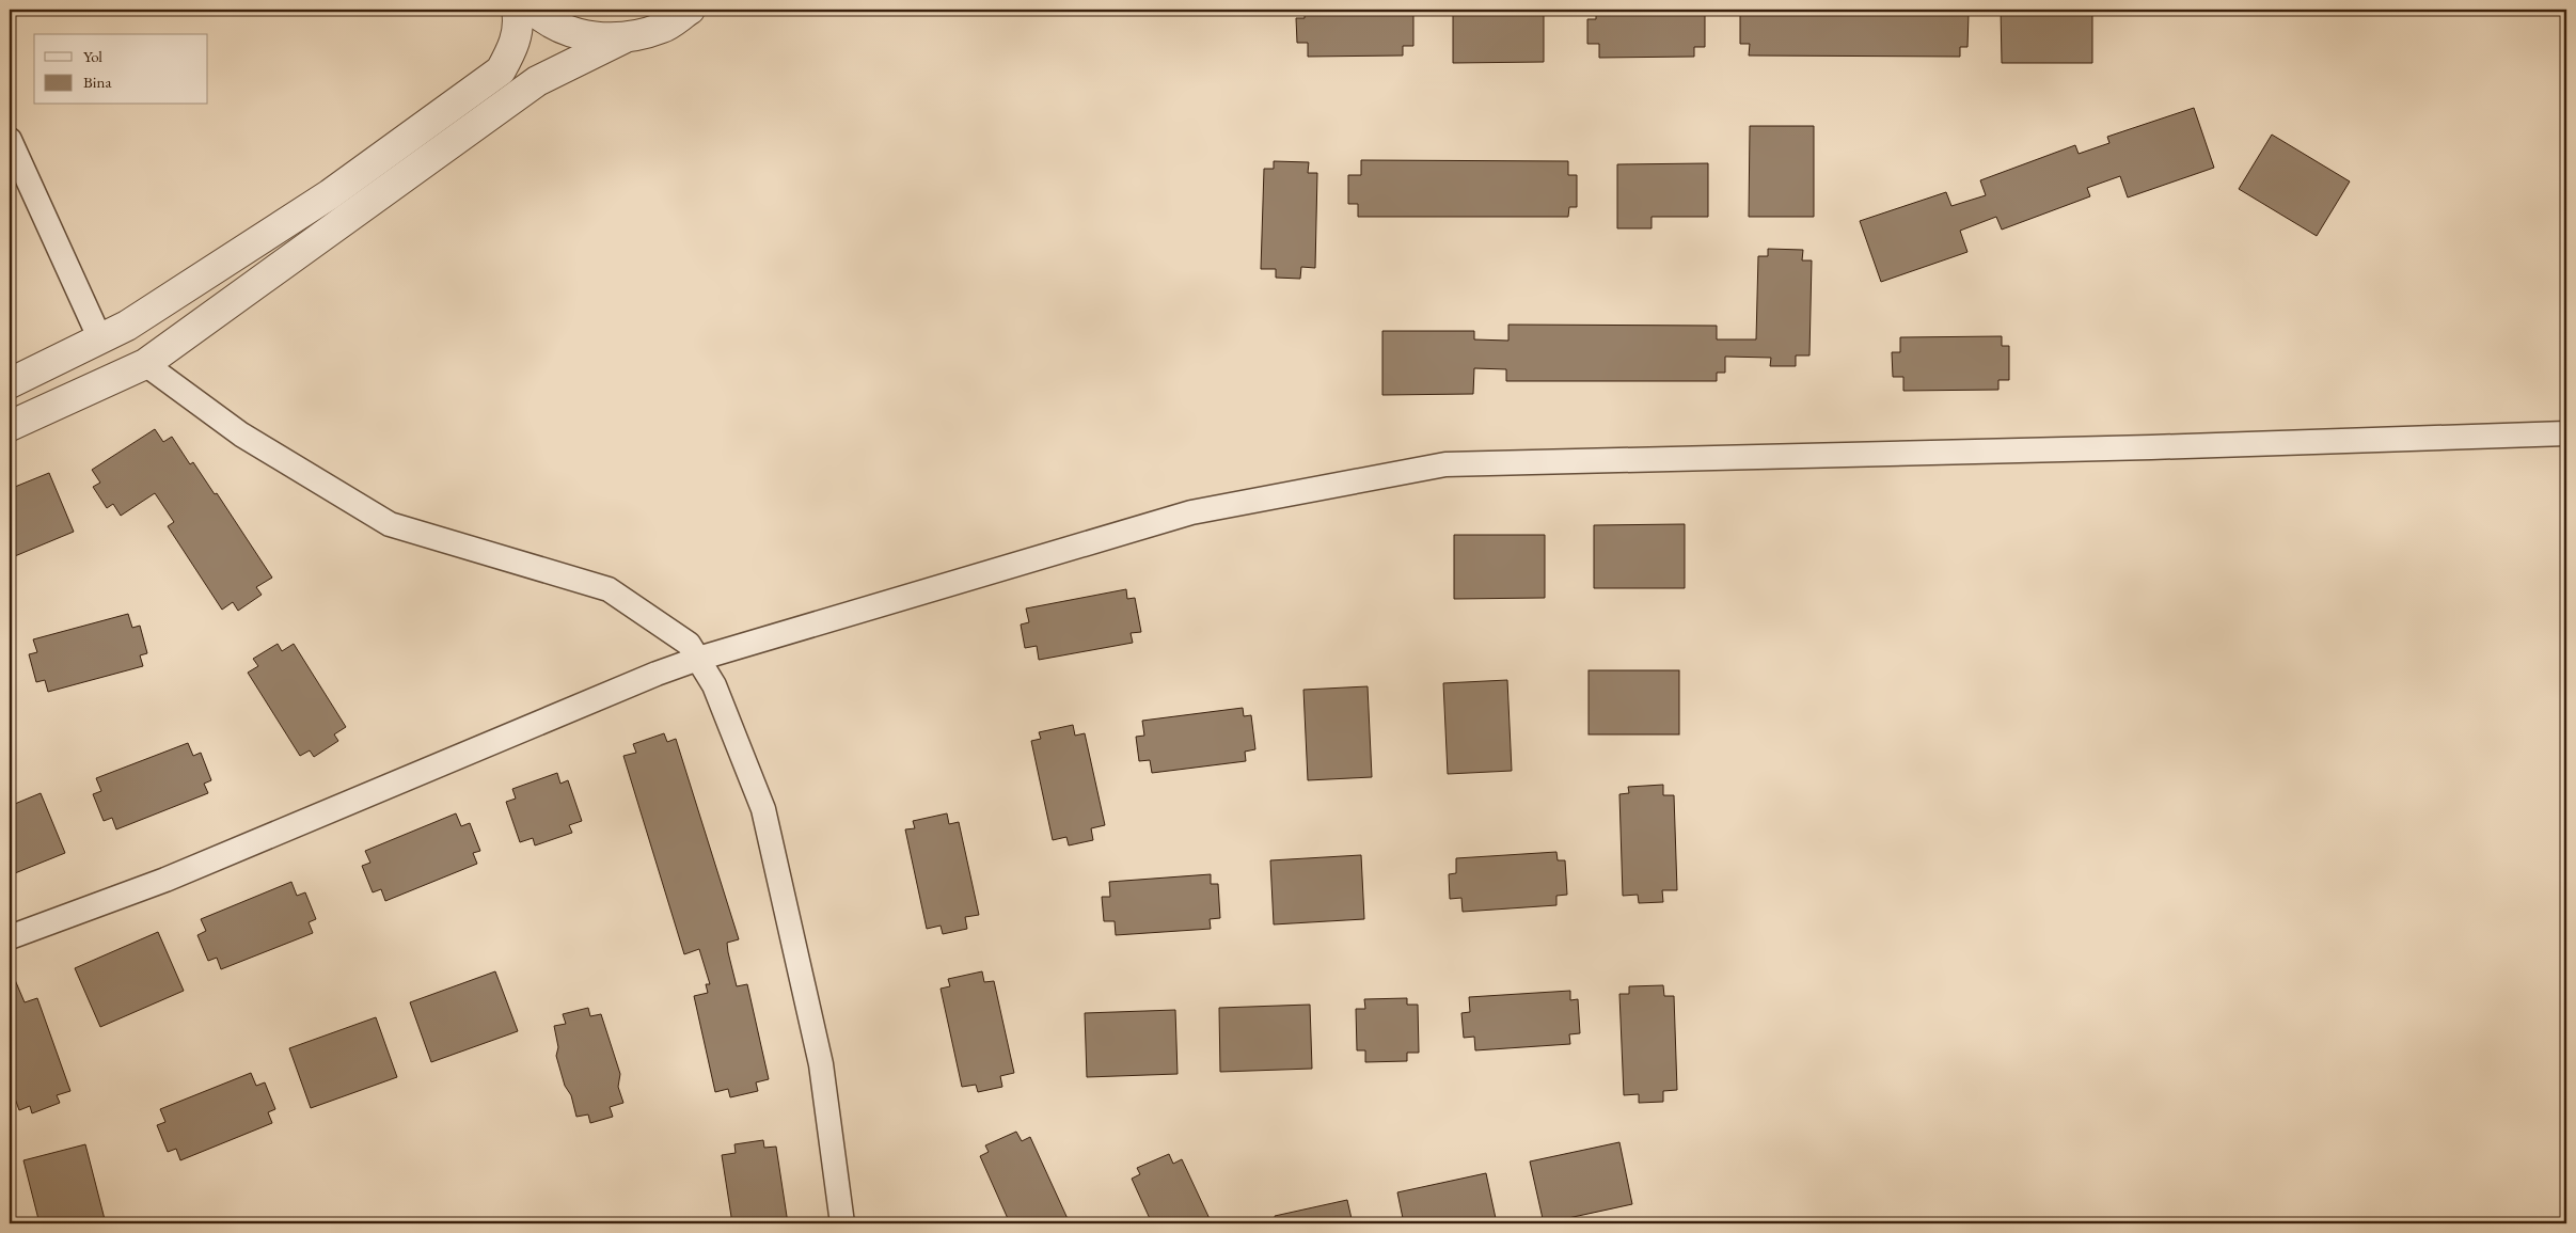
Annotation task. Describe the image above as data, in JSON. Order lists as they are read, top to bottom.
{
  "legend": ["Yol", "Bina"]
}
